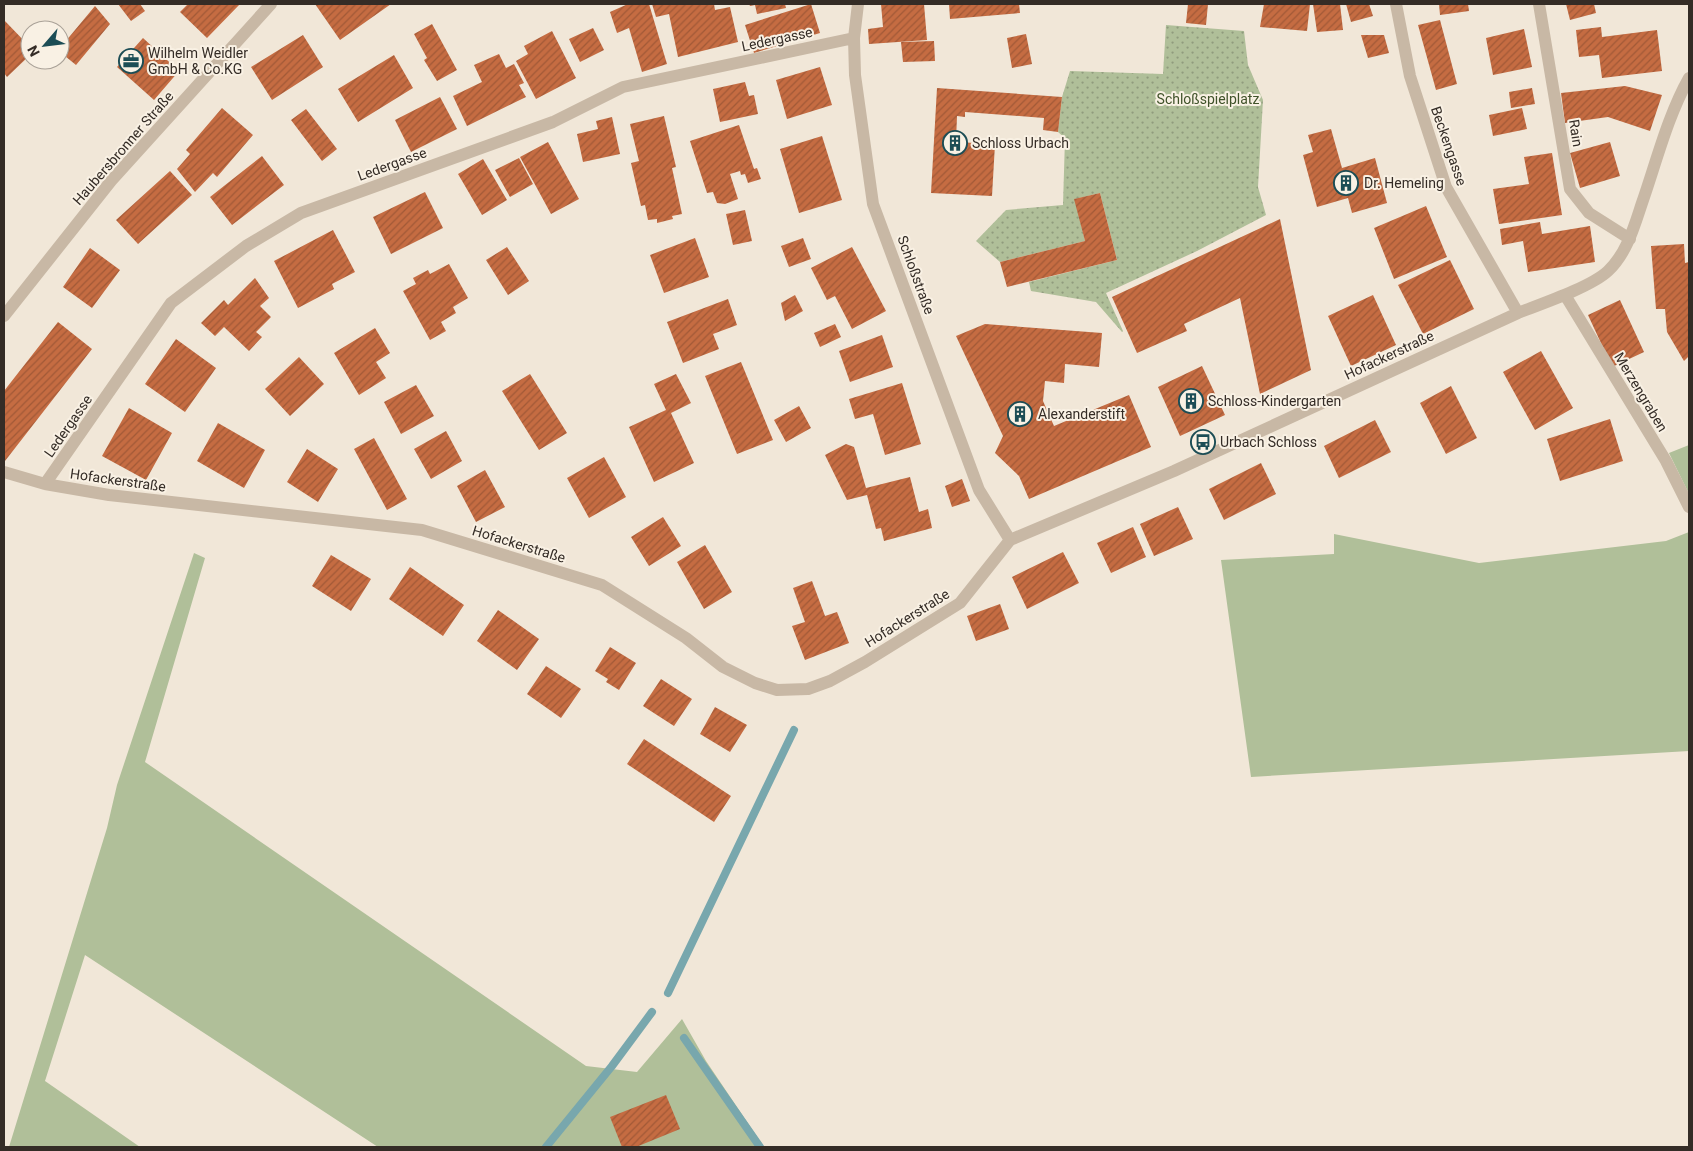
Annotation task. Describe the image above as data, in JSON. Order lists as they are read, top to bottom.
{
  "streets": {
    "street": [
      "Ledergasse",
      "Rain",
      "Beckengasse",
      "Haubersbronner Straße",
      "Schloßstraße",
      "Hofackerstraße",
      "Merzengraben"
    ]
  },
  "crossings": [
    ["Ledergasse", "Schloßstraße"],
    ["Ledergasse", "Hofackerstraße"],
    ["Rain", "Hofackerstraße"],
    ["Beckengasse", "Hofackerstraße"],
    ["Schloßstraße", "Hofackerstraße"],
    ["Hofackerstraße", "Merzengraben"]
  ],
  "parks": ["Schloßspielplatz"],
  "places": {
    "office": ["Wilhelm Weidler GmbH & Co.KG"],
    "building": [
      "Schloss Urbach",
      "Dr. Hemeling",
      "Schloss-Kindergarten",
      "Alexanderstift"
    ],
    "bus stop": ["Urbach Schloss"]
  },
  "north": "bottom left"
}
